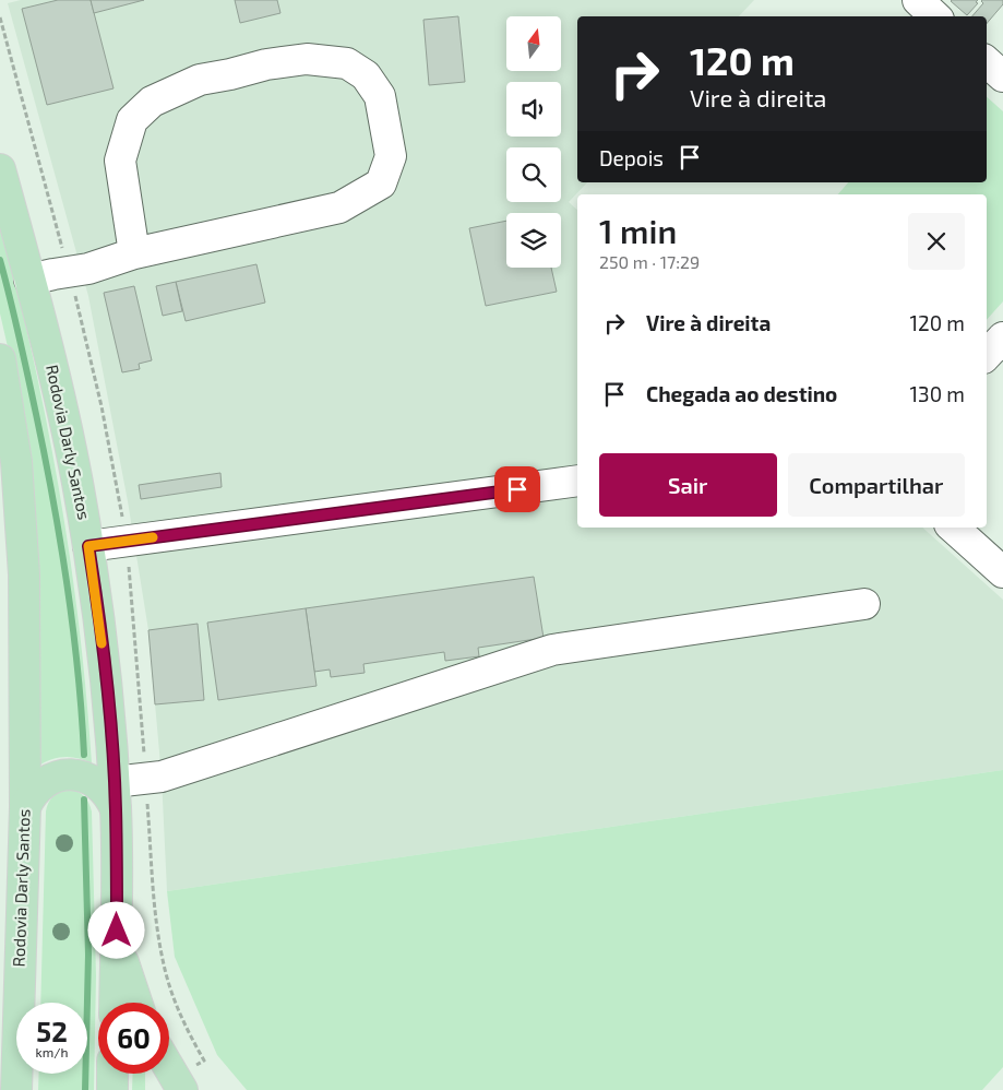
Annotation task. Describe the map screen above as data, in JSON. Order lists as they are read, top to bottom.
{
  "streets": {
    "main road": ["Rodovia Darly Santos"]
  },
  "north": "top",
  "page": {
    "turn": ["120 m", "Vire à direita"],
    "then": "Depois",
    "heading": ["1 min", "250 m · 17:29"],
    "list": [
      {
        "name": "Vire à direita",
        "value": "120 m"
      },
      {
        "name": "Chegada ao destino",
        "value": "130 m"
      }
    ],
    "buttons": ["Sair", "Compartilhar"],
    "speed": "52 km/h",
    "limit": "60"
  }
}
